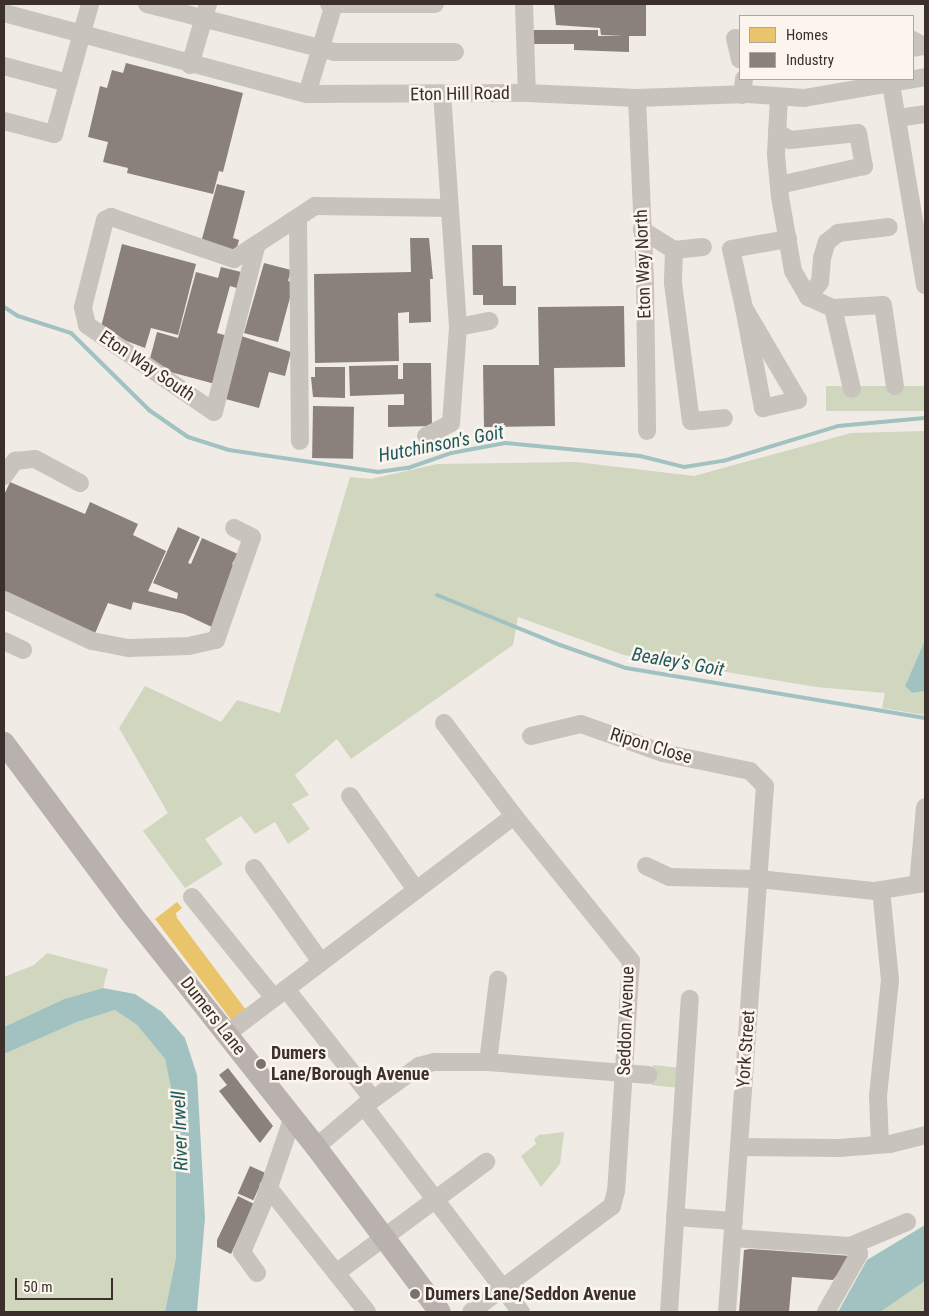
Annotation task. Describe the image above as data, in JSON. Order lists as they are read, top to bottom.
{
  "streets": {
    "main road": ["Dumers Lane"],
    "street": [
      "Eton Hill Road",
      "Eton Way North",
      "Eton Way South",
      "Ripon Close",
      "Seddon Avenue",
      "York Street"
    ]
  },
  "crossings": [
    ["Eton Hill Road", "Eton Way North"],
    ["Ripon Close", "York Street"]
  ],
  "water": ["Hutchinson's Goit", "Bealey's Goit", "River Irwell"],
  "places": ["Dumers Lane/Borough Avenue", "Dumers Lane/Seddon Avenue"],
  "legend": ["Homes", "Industry"],
  "scale_bar": "50 m"
}
